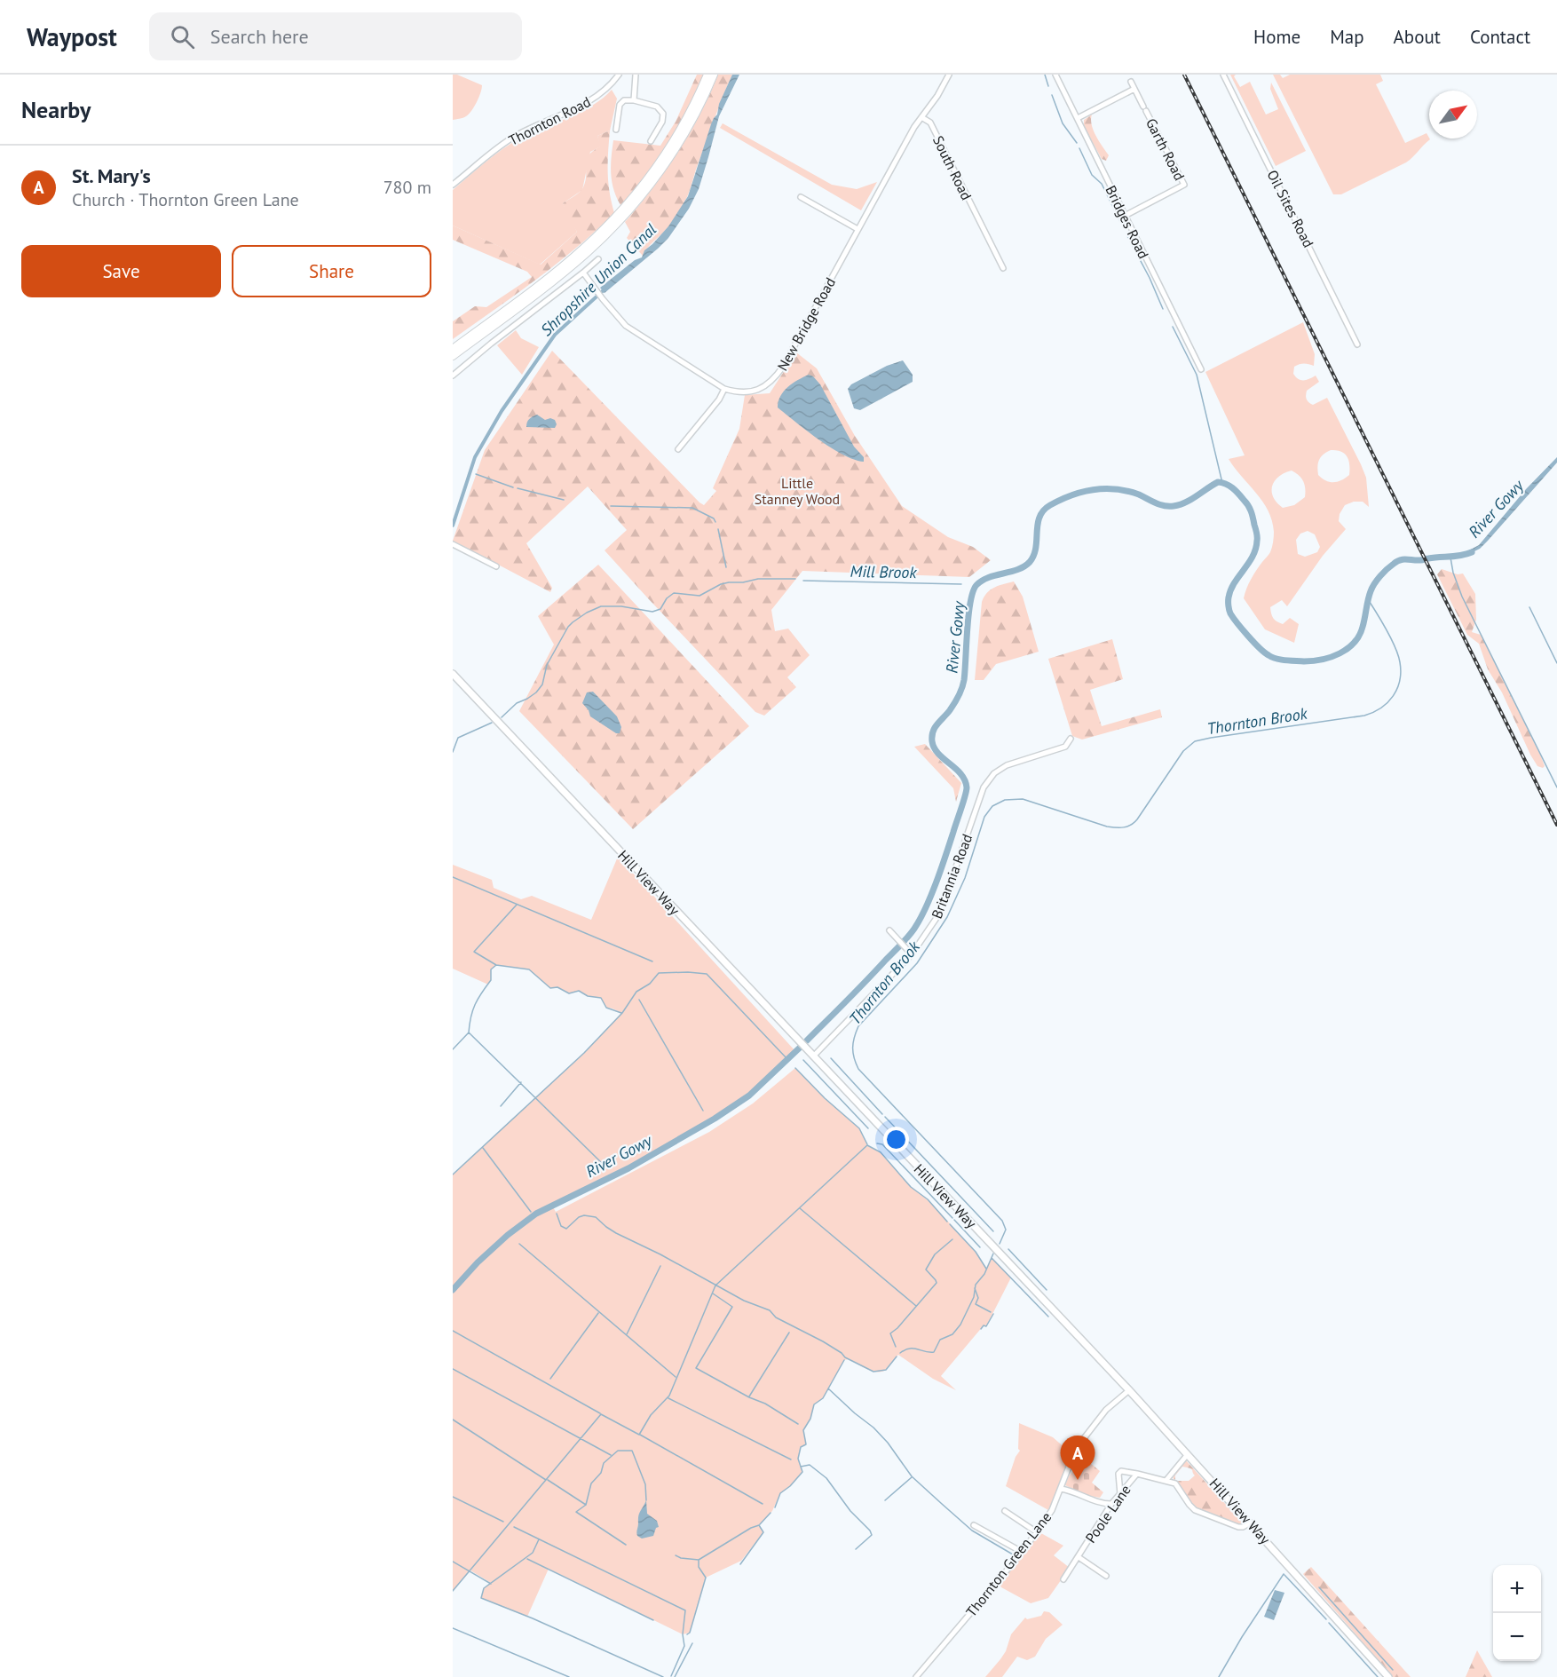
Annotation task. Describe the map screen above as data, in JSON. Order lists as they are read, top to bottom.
{
  "streets": {
    "main road": ["Hill View Way"],
    "street": [
      "Thornton Road",
      "Garth Road",
      "South Road",
      "Oil Sites Road",
      "Bridges Road",
      "New Bridge Road",
      "Britannia Road",
      "Poole Lane",
      "Thornton Green Lane"
    ]
  },
  "crossings": [
    ["Garth Road", "Bridges Road"],
    ["South Road", "New Bridge Road"],
    ["Britannia Road", "Hill View Way"],
    ["Hill View Way", "Thornton Green Lane"]
  ],
  "water": [
    "Shropshire Union Canal",
    "River Gowy",
    "Mill Brook",
    "Thornton Brook"
  ],
  "parks": ["Little Stanney Wood"],
  "north": "top right",
  "page": {
    "header": "Waypost",
    "search": "Search here",
    "nav": [
      "Home",
      "Map",
      "About",
      "Contact"
    ],
    "heading": "Nearby",
    "list": [
      {
        "mark": "A",
        "name": "St. Mary's",
        "note": "Church · Thornton Green Lane",
        "value": "780 m"
      }
    ],
    "buttons": ["Save", "Share"],
    "pins": "A",
    "map_buttons": ["+", "−"]
  }
}
